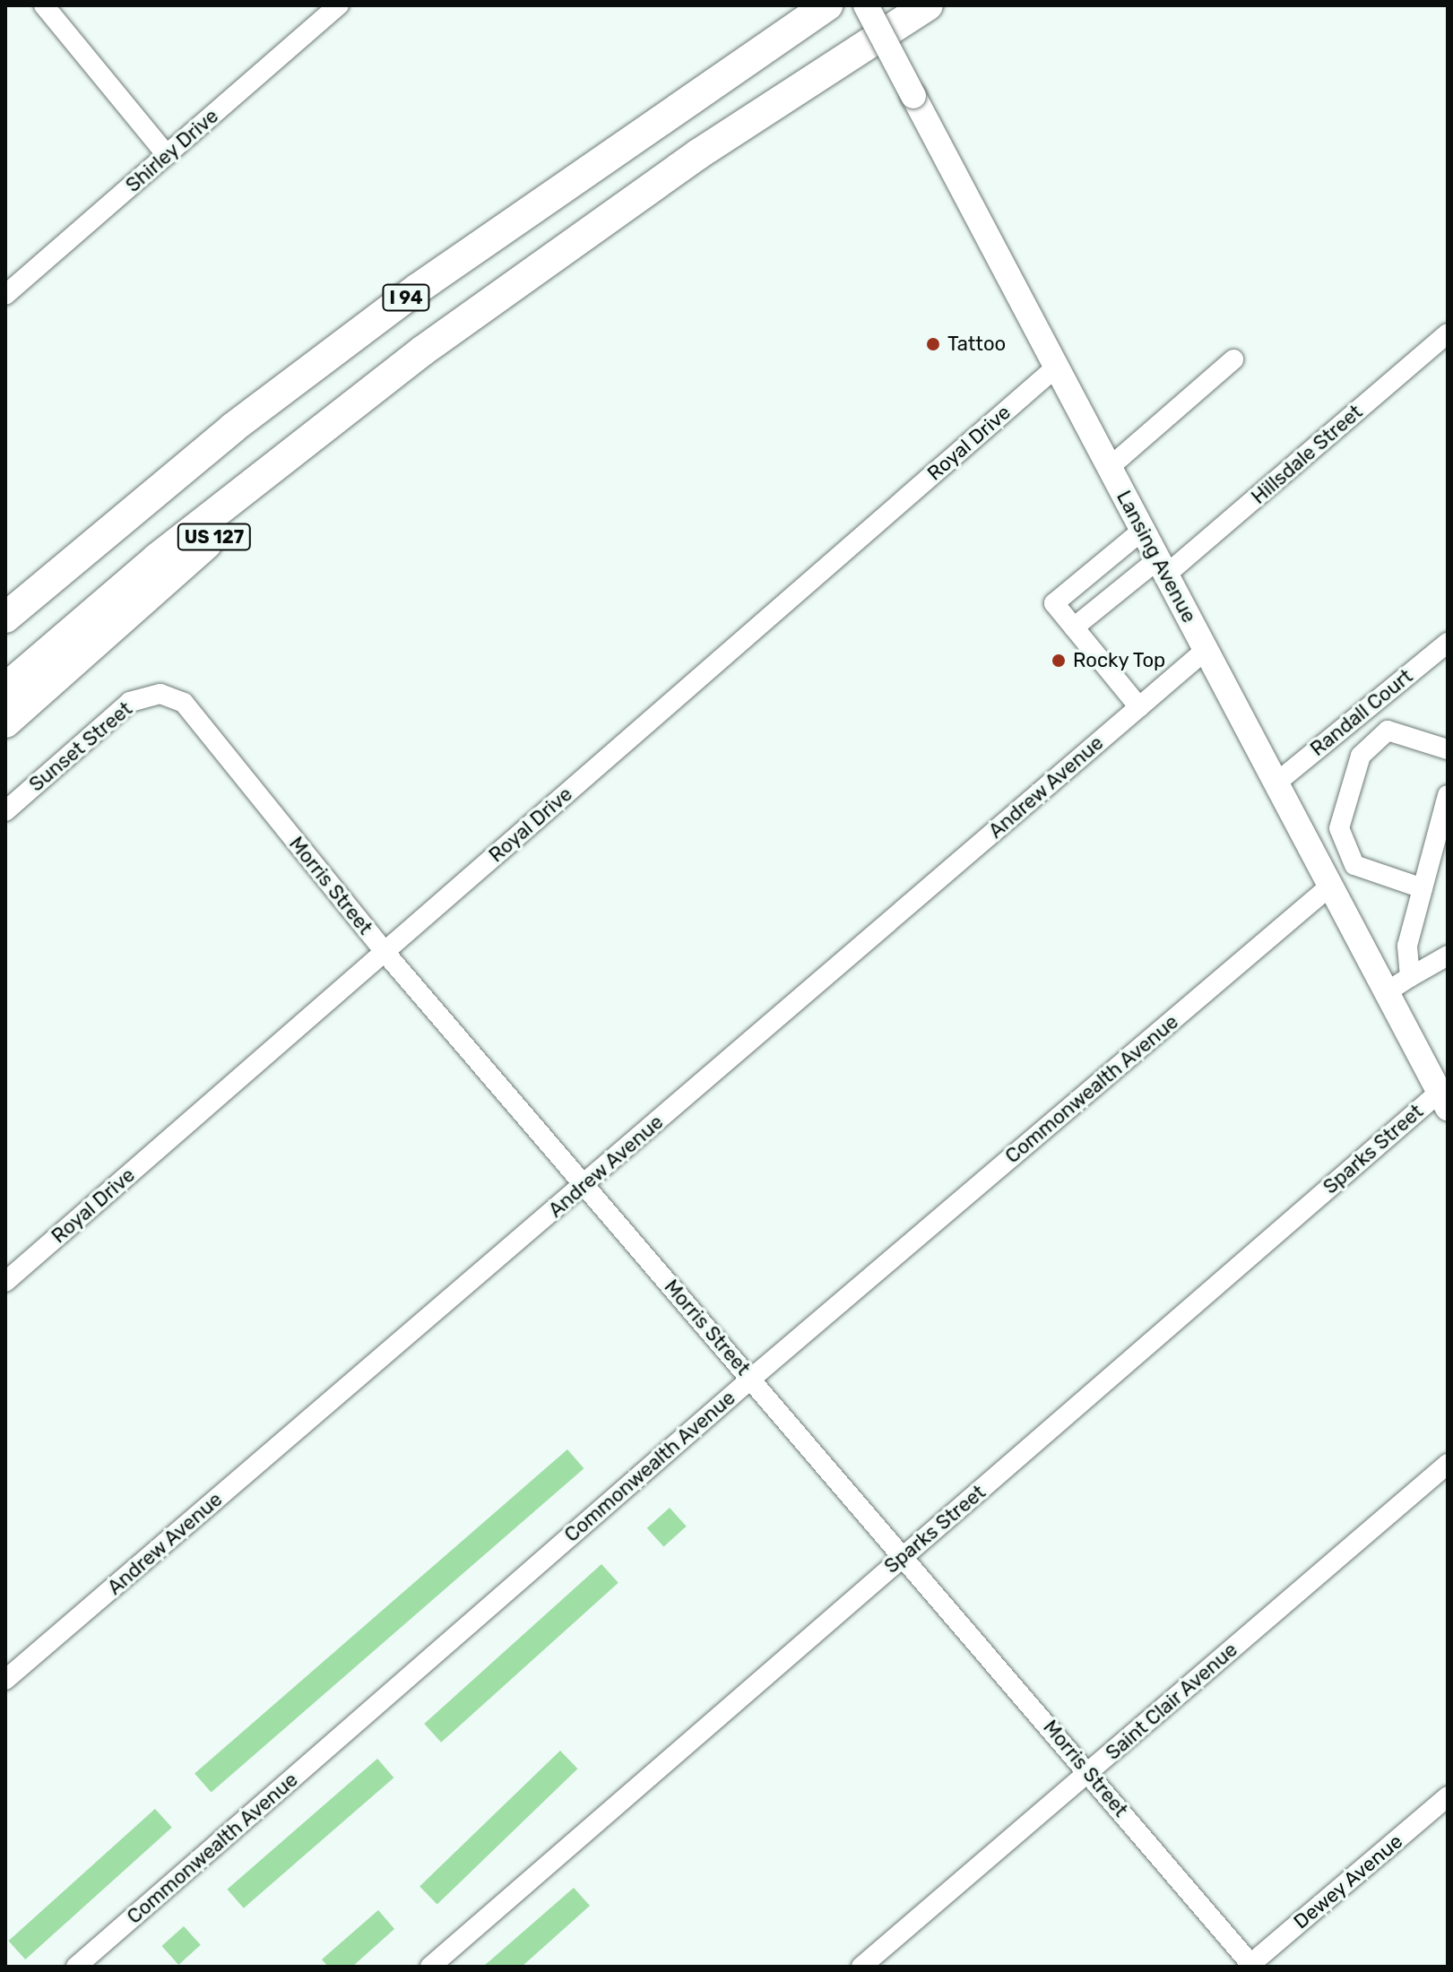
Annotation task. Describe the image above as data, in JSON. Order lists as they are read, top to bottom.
{
  "streets": {
    "highway": ["I 94", "US 127"],
    "main road": ["Lansing Avenue"],
    "street": [
      "Shirley Drive",
      "Royal Drive",
      "Hillsdale Street",
      "Randall Court",
      "Sunset Street",
      "Andrew Avenue",
      "Morris Street",
      "Commonwealth Avenue",
      "Sparks Street",
      "Saint Clair Avenue",
      "Dewey Avenue"
    ]
  },
  "crossings": [
    ["I 94", "US 127"],
    ["Royal Drive", "Lansing Avenue"],
    ["Royal Drive", "Morris Street"],
    ["Hillsdale Street", "Lansing Avenue"],
    ["Lansing Avenue", "Randall Court"],
    ["Lansing Avenue", "Andrew Avenue"],
    ["Lansing Avenue", "Commonwealth Avenue"],
    ["Lansing Avenue", "Sparks Street"],
    ["Sunset Street", "Morris Street"],
    ["Andrew Avenue", "Morris Street"],
    ["Morris Street", "Commonwealth Avenue"],
    ["Morris Street", "Sparks Street"],
    ["Morris Street", "Saint Clair Avenue"],
    ["Morris Street", "Dewey Avenue"]
  ],
  "places": ["Tattoo", "Rocky Top"]
}
